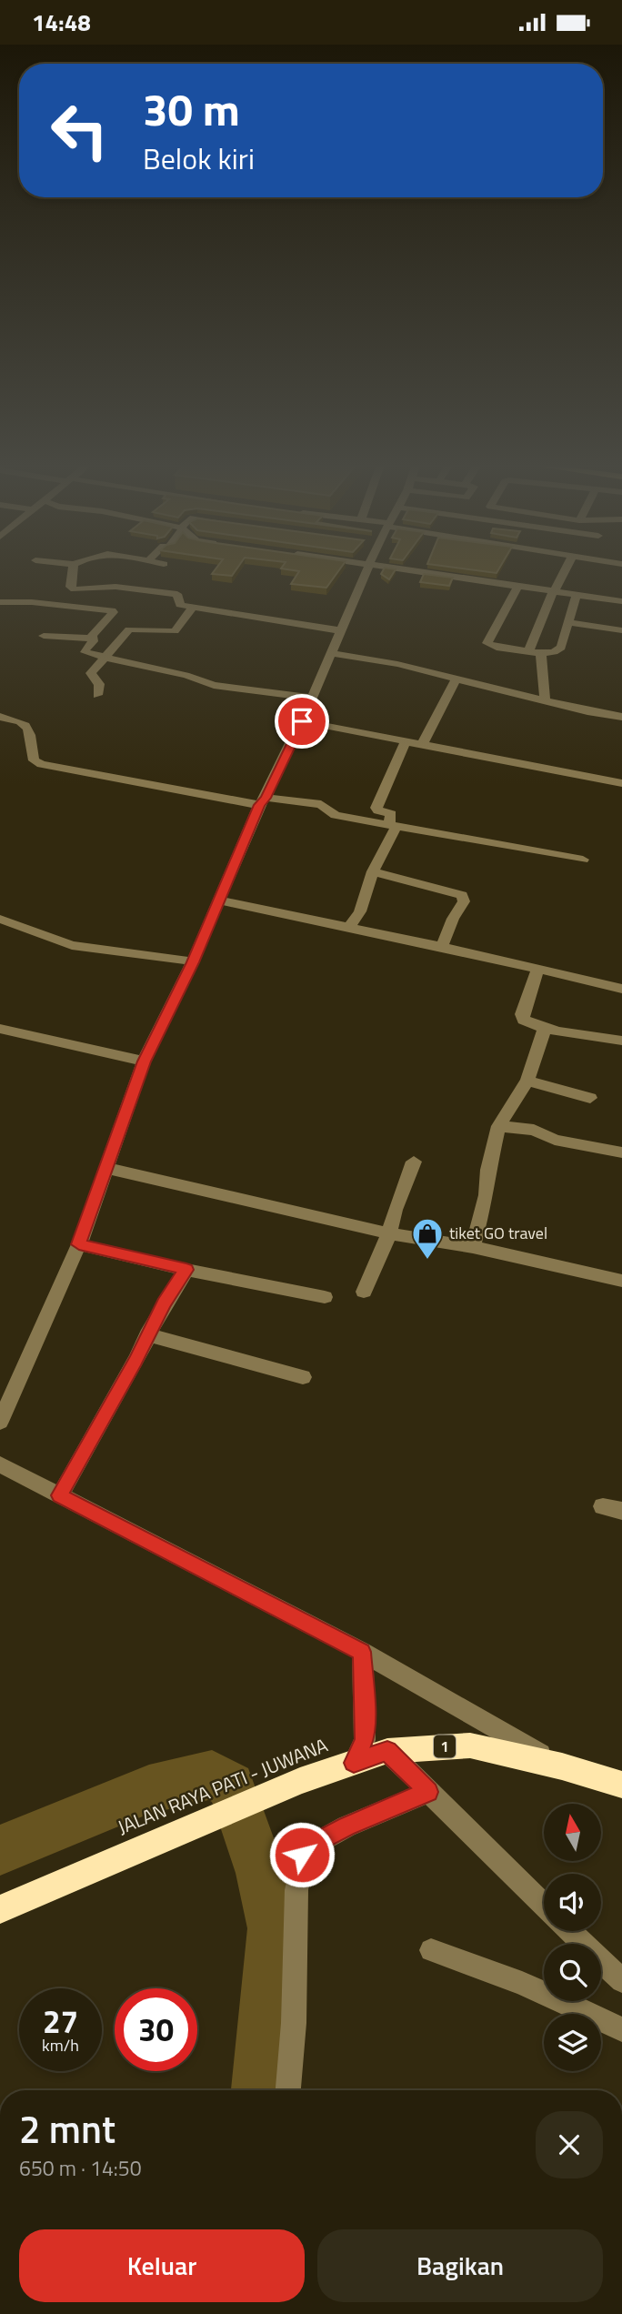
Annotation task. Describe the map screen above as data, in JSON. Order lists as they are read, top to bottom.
{
  "streets": {
    "highway": ["1", "JALAN RAYA PATI - JUWANA"]
  },
  "places": {
    "shop": ["tiket GO travel"]
  },
  "north": "top",
  "page": {
    "status": "14:48",
    "turn": ["30 m", "Belok kiri"],
    "speed": "27 km/h",
    "limit": "30",
    "heading": ["2 mnt", "650 m · 14:50"],
    "buttons": ["Keluar", "Bagikan"]
  }
}
